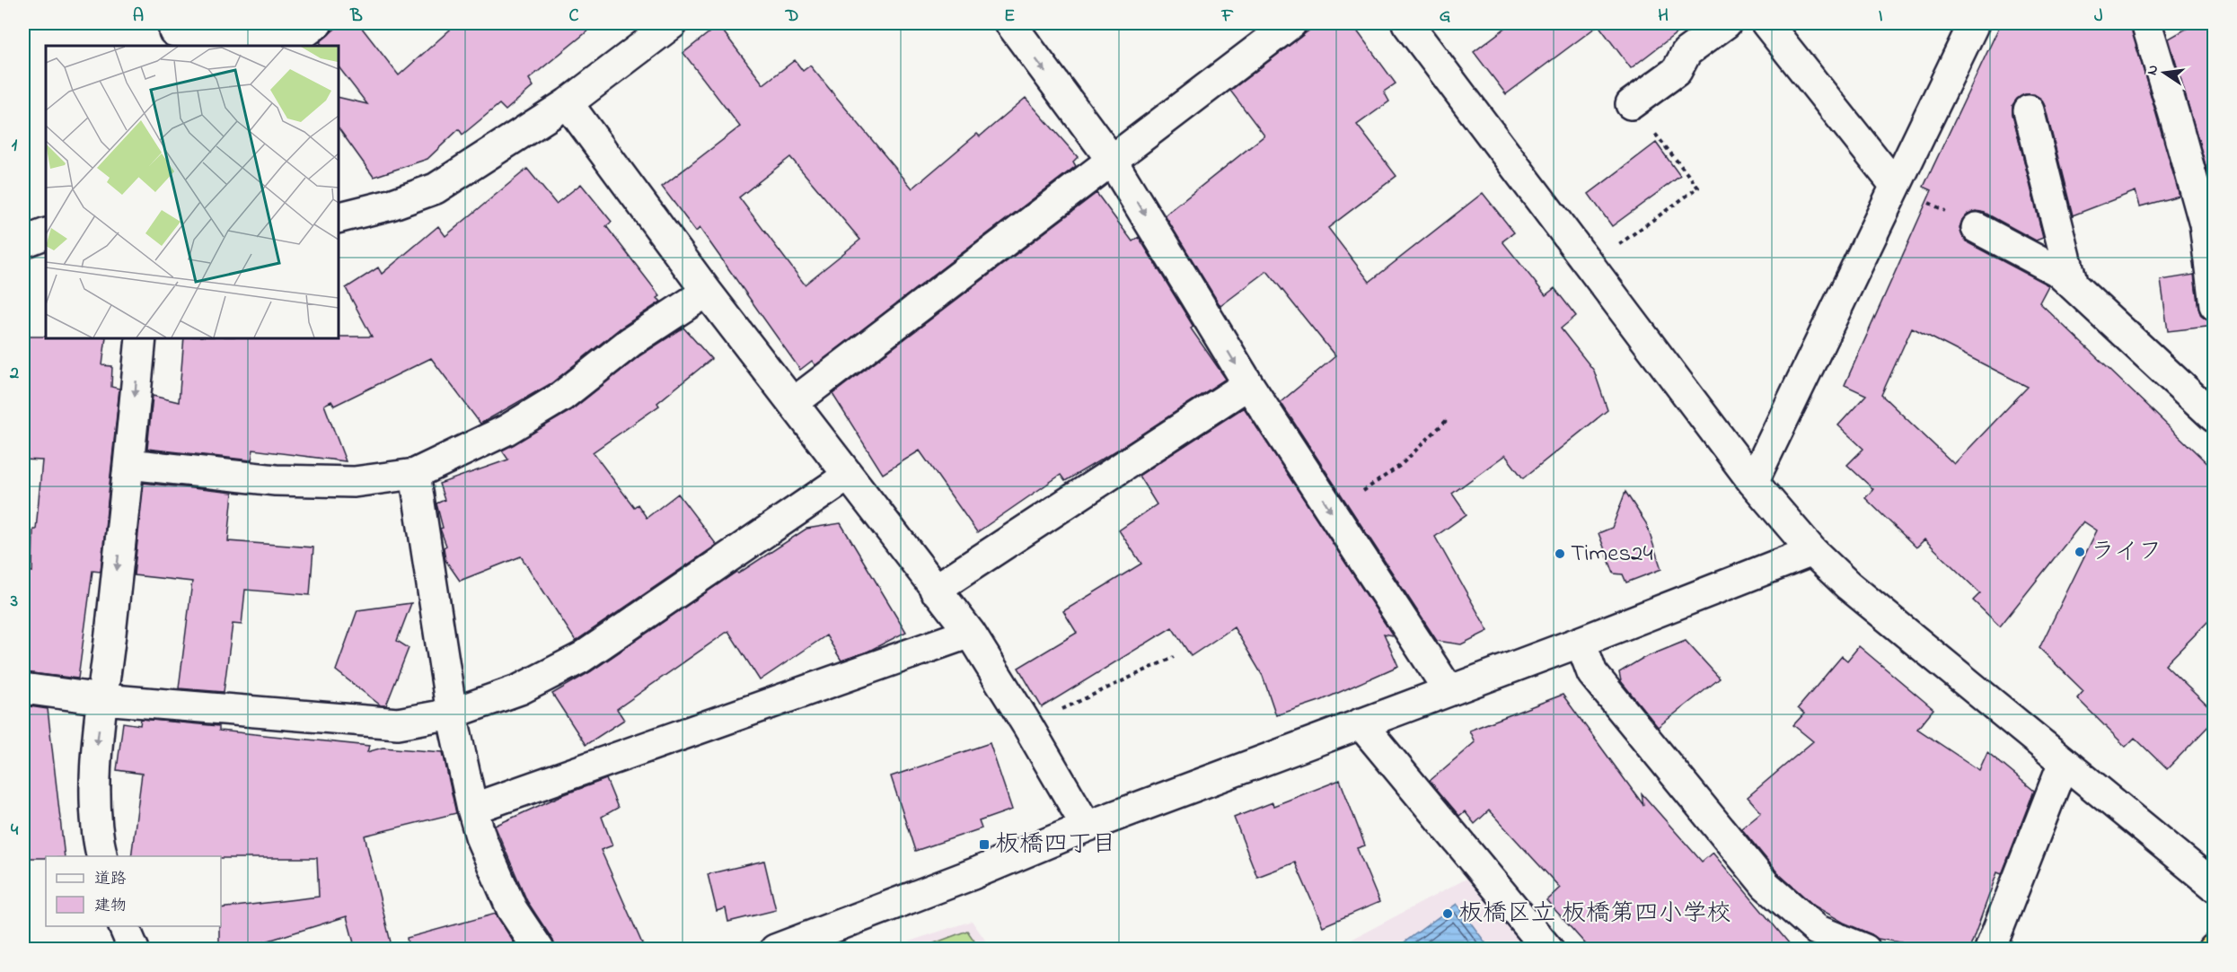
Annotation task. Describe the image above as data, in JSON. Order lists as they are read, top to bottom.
{
  "places": {
    "other": ["ライフ", "Times24", "板橋区立 板橋第四小学校"],
    "transit": ["板橋四丁目"]
  },
  "legend": ["道路", "建物"],
  "north": "left",
  "grid": {
    "columns": [
      "A",
      "B",
      "C",
      "D",
      "E",
      "F",
      "G",
      "H",
      "I",
      "J"
    ],
    "rows": [
      "1",
      "2",
      "3",
      "4"
    ]
  }
}
